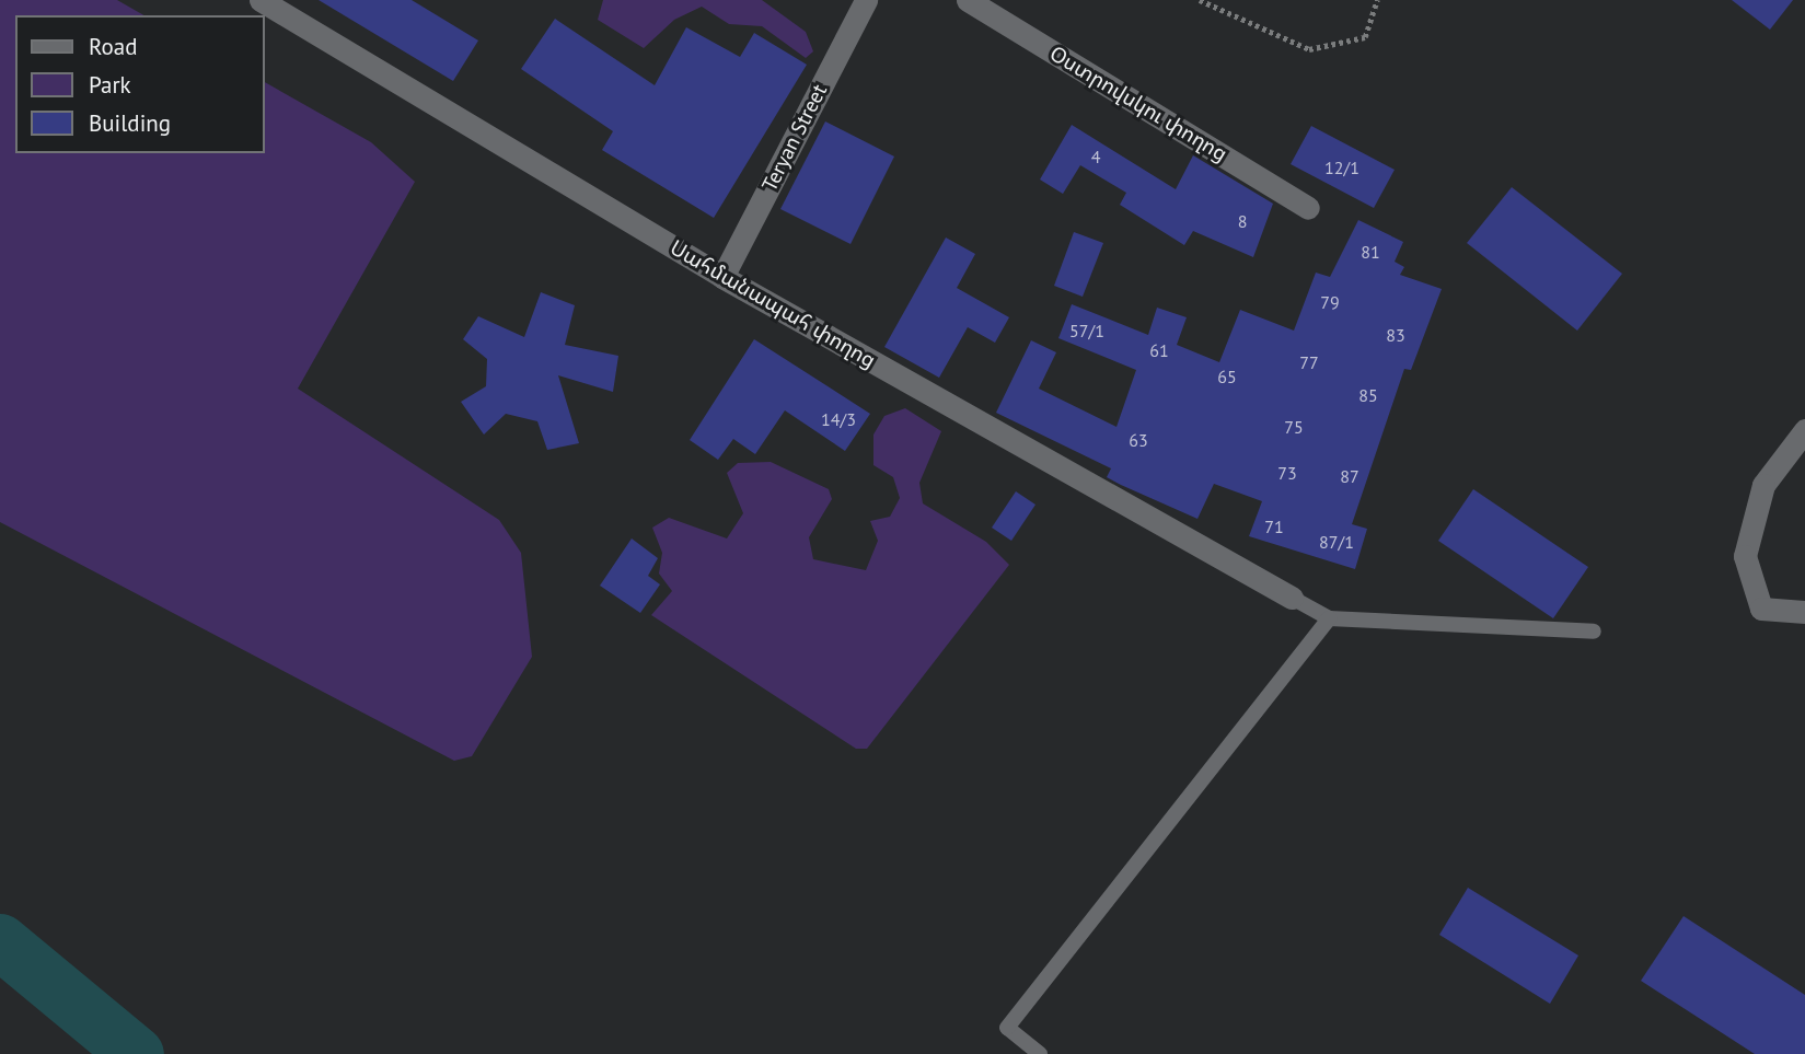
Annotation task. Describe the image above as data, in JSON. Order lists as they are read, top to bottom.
{
  "streets": {
    "street": ["Օստրովսկու փողոց", "Teryan Street", "Սահմանապահ փողոց"]
  },
  "crossings": [
    ["Teryan Street", "Սահմանապահ փողոց"]
  ],
  "house_numbers": [
    "4",
    "12/1",
    "8",
    "81",
    "79",
    "57/1",
    "83",
    "61",
    "77",
    "65",
    "85",
    "14/3",
    "75",
    "63",
    "73",
    "87",
    "71",
    "87/1"
  ],
  "legend": ["Road", "Park", "Building"]
}
